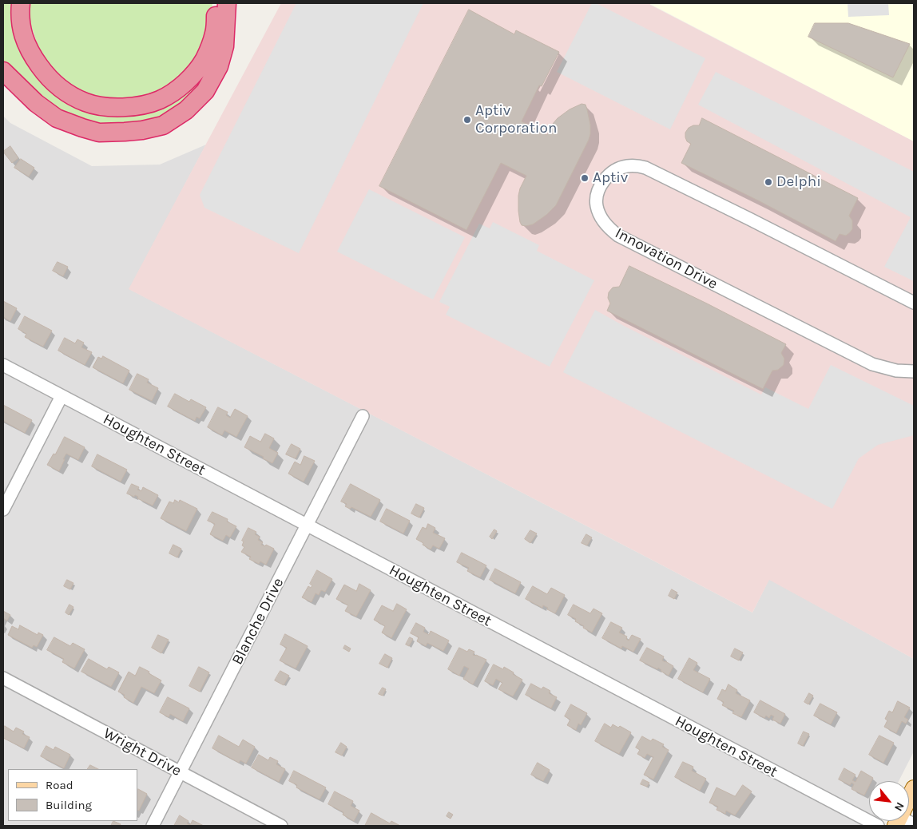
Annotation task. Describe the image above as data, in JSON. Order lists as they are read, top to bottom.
{
  "streets": {
    "street": [
      "Innovation Drive",
      "Houghten Street",
      "Blanche Drive",
      "Wright Drive"
    ]
  },
  "crossings": [
    ["Houghten Street", "Blanche Drive"],
    ["Blanche Drive", "Wright Drive"]
  ],
  "places": ["Aptiv Corporation", "Aptiv", "Delphi"],
  "legend": ["Road", "Building"],
  "north": "bottom right"
}
